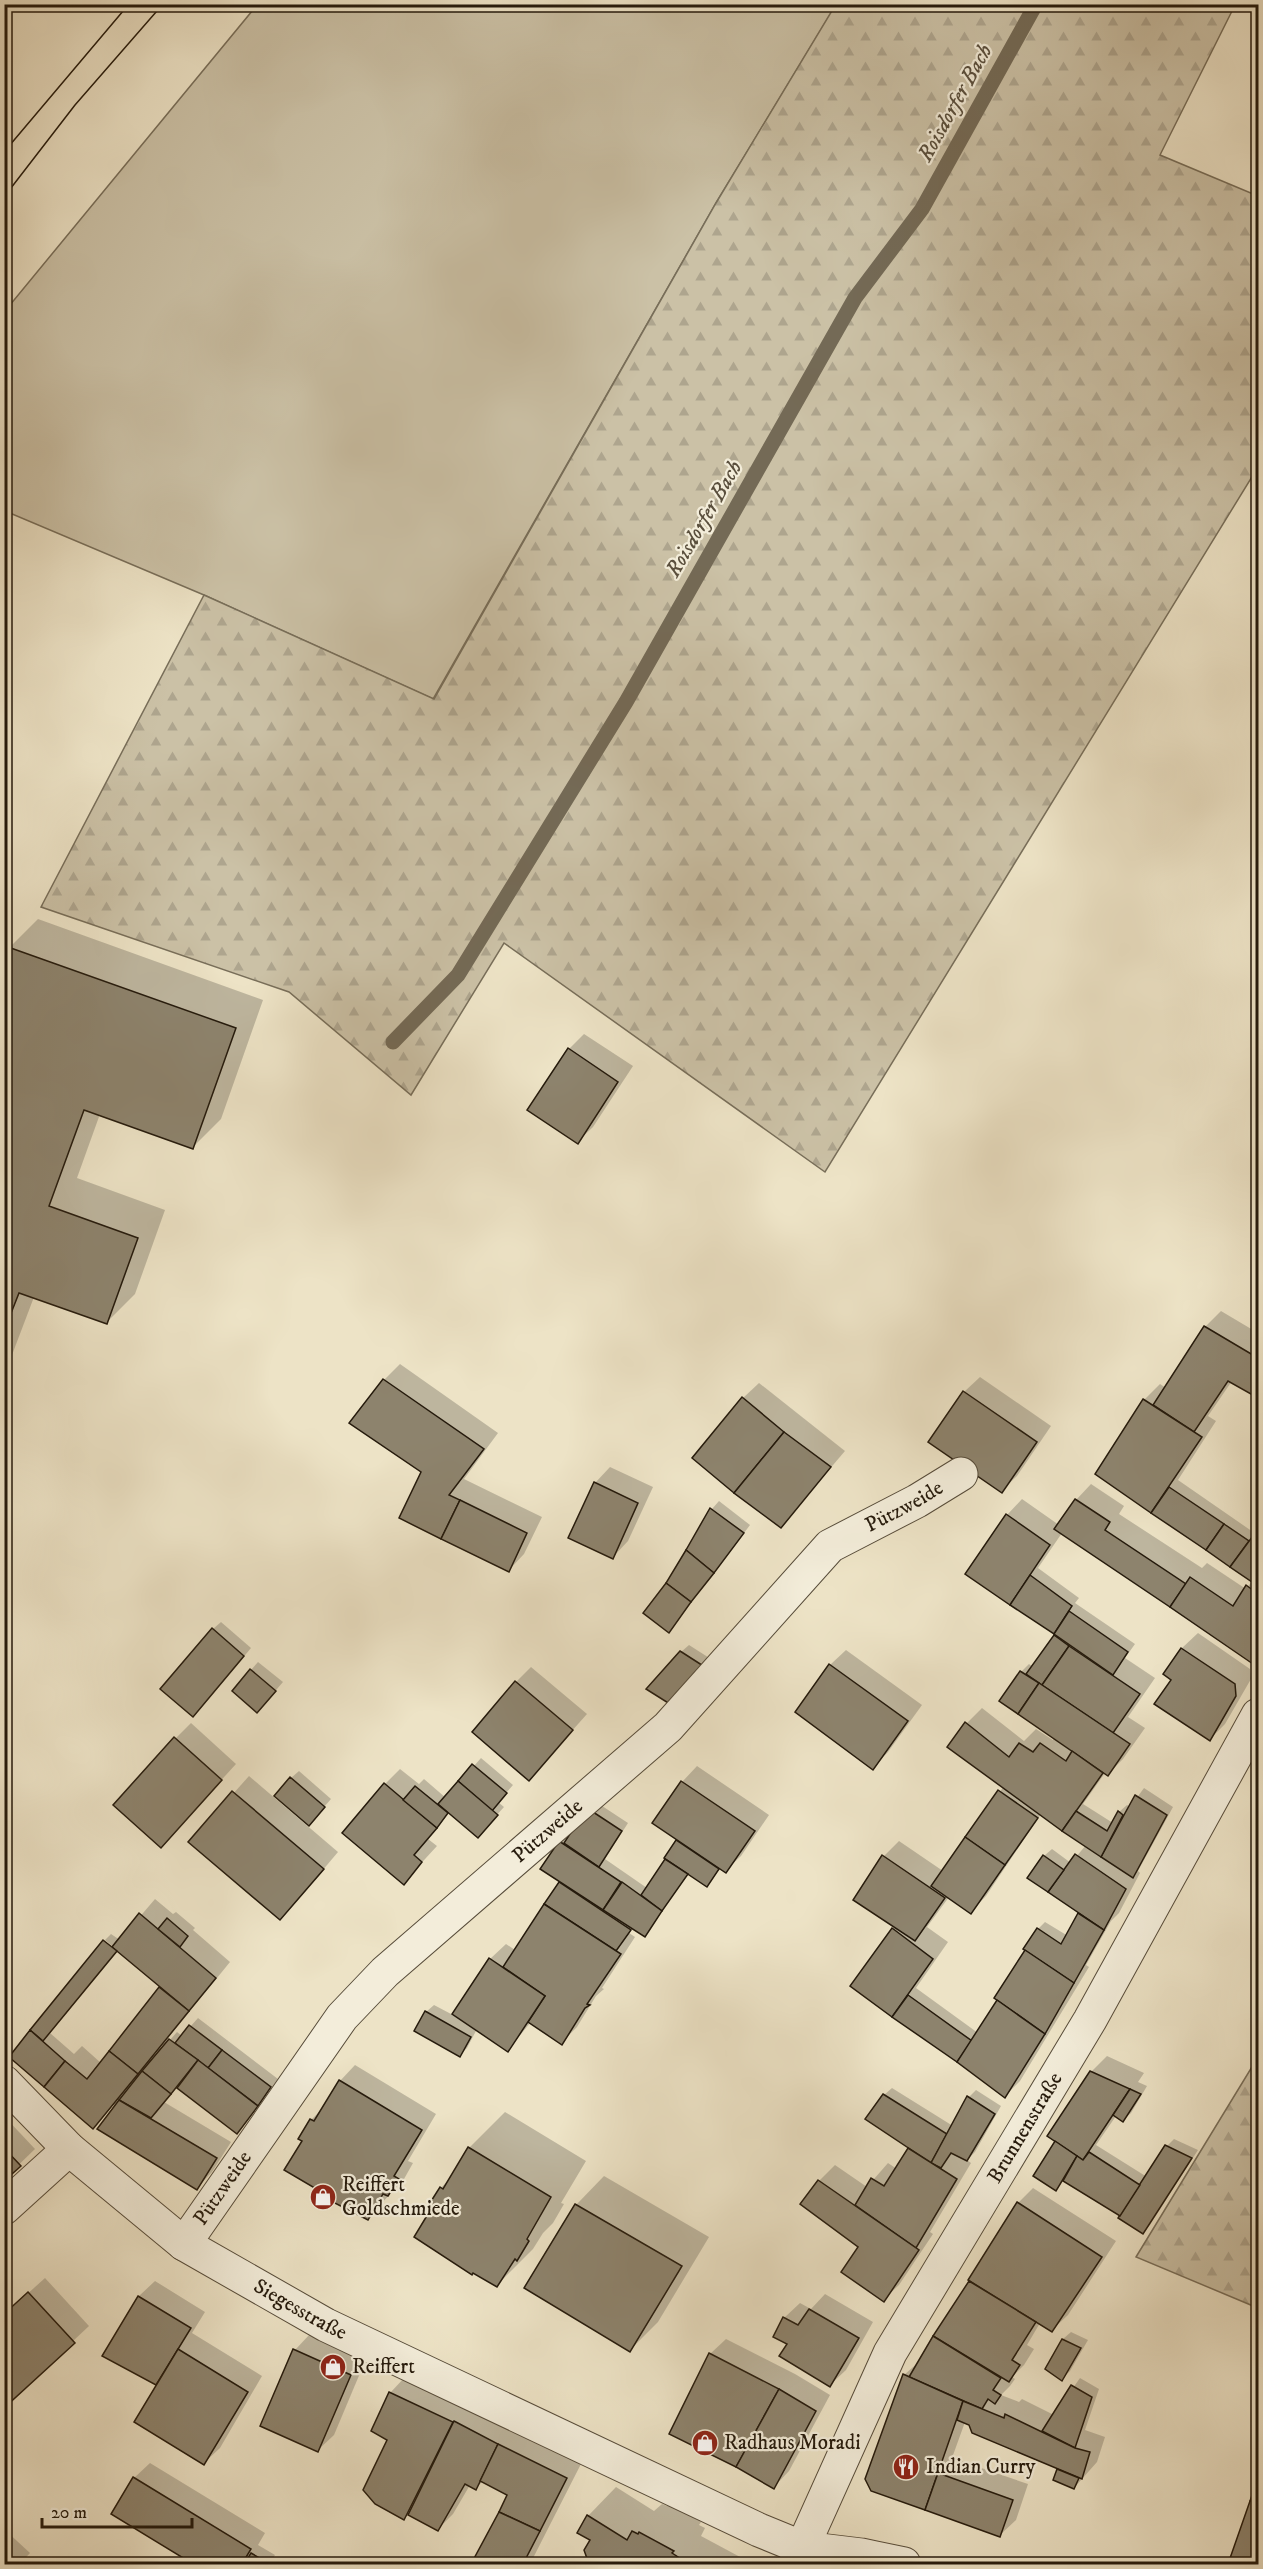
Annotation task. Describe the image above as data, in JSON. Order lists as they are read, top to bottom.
{
  "streets": {
    "street": ["Pützweide", "Brunnenstraße", "Siegesstraße"]
  },
  "crossings": [
    ["Pützweide", "Siegesstraße"],
    ["Brunnenstraße", "Siegesstraße"]
  ],
  "water": ["Roisdorfer Bach"],
  "places": {
    "shop": ["Reiffert Goldschmiede", "Reiffert", "Radhaus Moradi"],
    "restaurant": ["Indian Curry"]
  },
  "scale_bar": "20 m"
}
